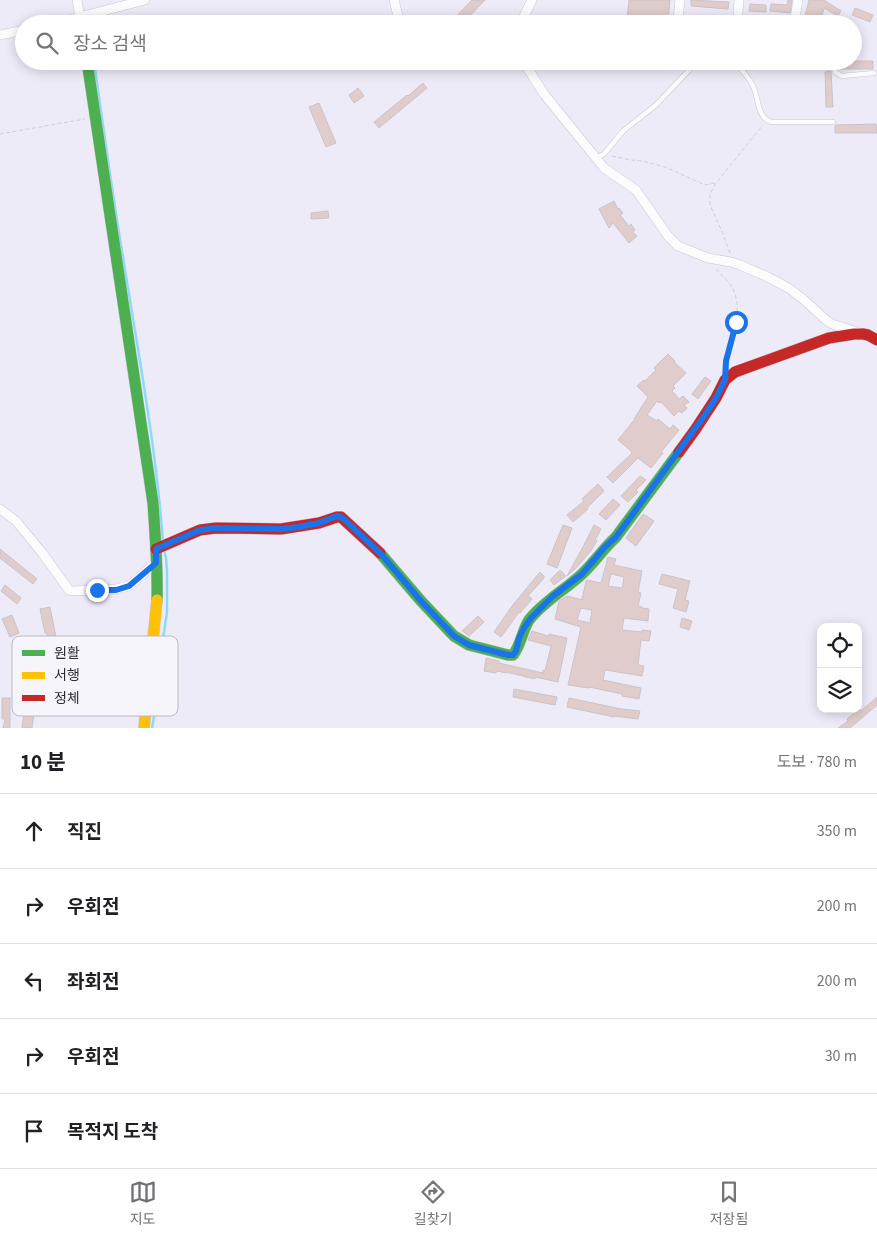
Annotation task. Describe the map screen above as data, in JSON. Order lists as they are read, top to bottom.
{
  "legend": ["원활", "서행", "정체"],
  "page": {
    "search": "장소 검색",
    "heading": ["10 분", "도보 · 780 m"],
    "list": [
      ["직진", "350 m"],
      ["우회전", "200 m"],
      ["좌회전", "200 m"],
      ["우회전", "30 m"],
      "목적지 도착"
    ],
    "nav": ["지도", "길찾기", "저장됨"]
  }
}
